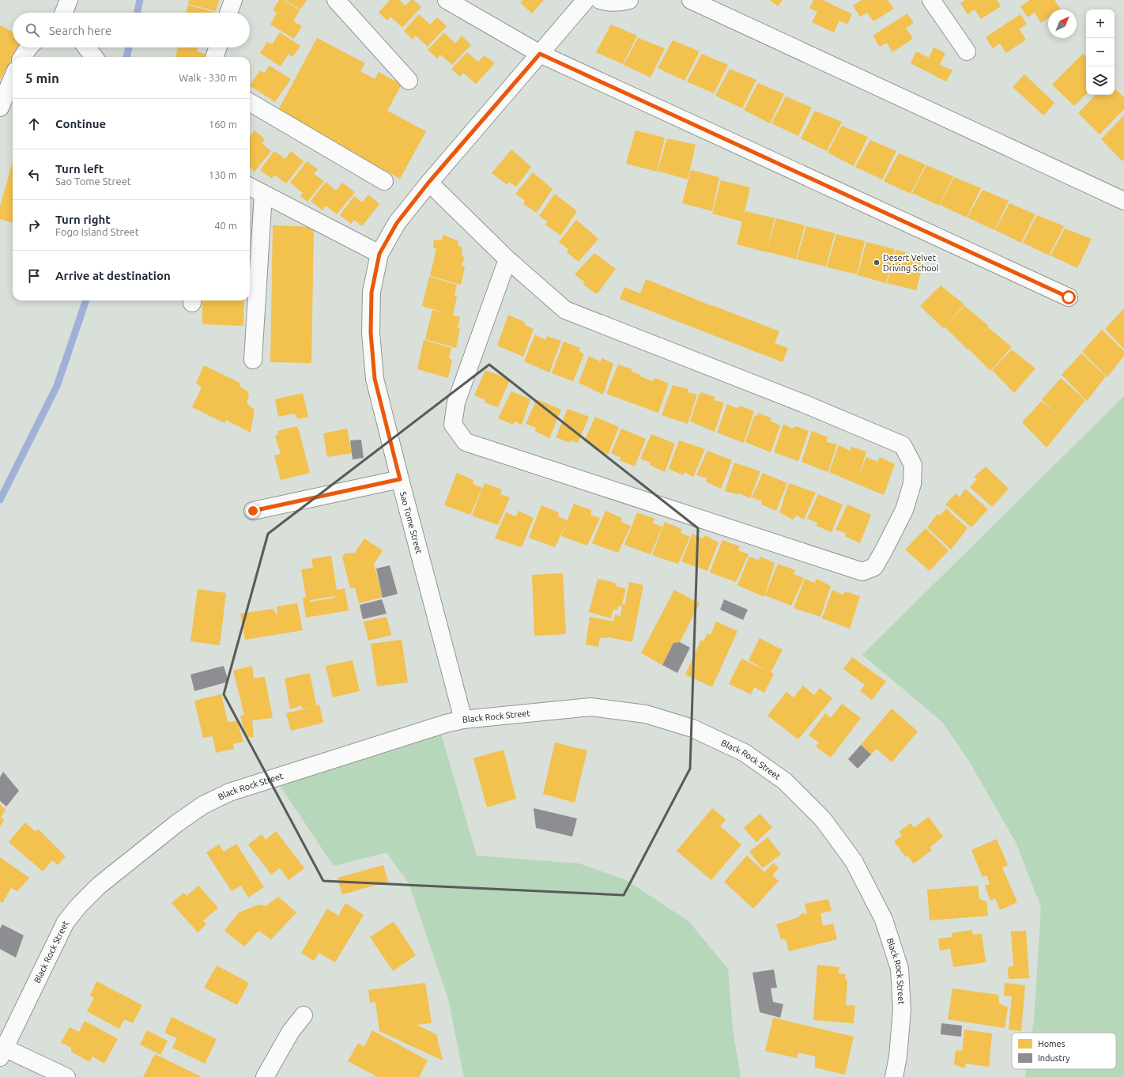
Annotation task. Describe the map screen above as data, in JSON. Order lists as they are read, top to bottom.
{
  "streets": {
    "street": ["Sao Tome Street", "Black Rock Street"]
  },
  "crossings": [
    ["Sao Tome Street", "Black Rock Street"]
  ],
  "places": ["Desert Velvet Driving School"],
  "legend": ["Homes", "Industry"],
  "north": "top right",
  "page": {
    "map_buttons": ["+", "−"],
    "search": "Search here",
    "heading": ["5 min", "Walk · 330 m"],
    "list": [
      ["Continue", "160 m"],
      ["Turn left", "Sao Tome Street", "130 m"],
      ["Turn right", "Fogo Island Street", "40 m"],
      "Arrive at destination"
    ]
  }
}
